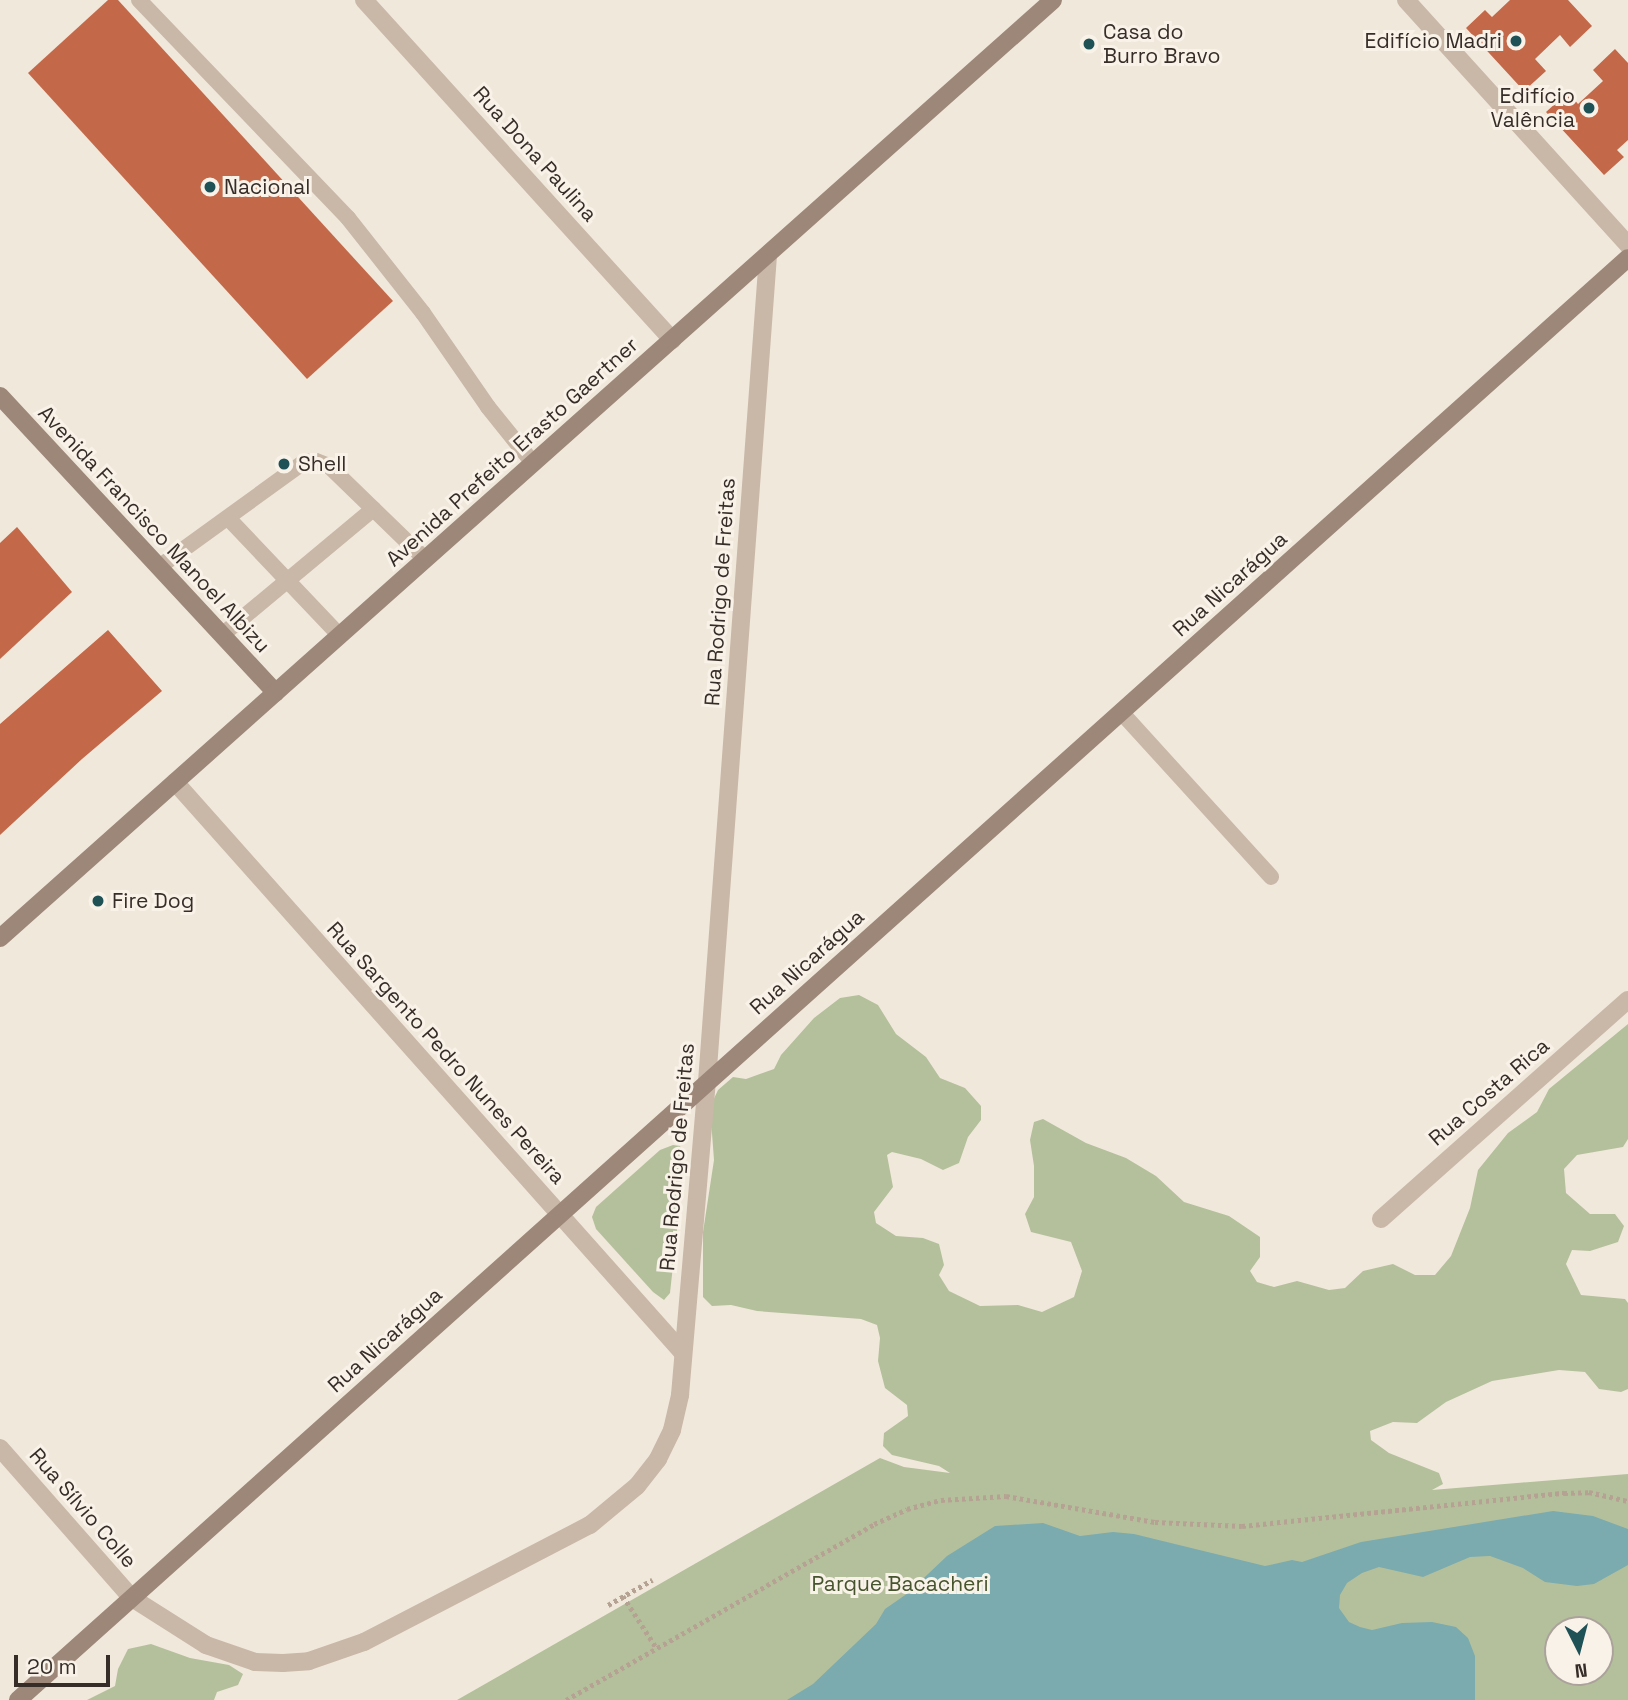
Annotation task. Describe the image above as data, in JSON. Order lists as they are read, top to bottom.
{
  "streets": {
    "main road": ["Avenida Prefeito Erasto Gaertner", "Avenida Francisco Manoel Albizu", "Rua Nicarágua"],
    "street": [
      "Rua Dona Paulina",
      "Rua Rodrigo de Freitas",
      "Rua Sargento Pedro Nunes Pereira",
      "Rua Costa Rica",
      "Rua Sílvio Colle"
    ]
  },
  "crossings": [
    ["Rua Dona Paulina", "Avenida Prefeito Erasto Gaertner"],
    ["Avenida Prefeito Erasto Gaertner", "Avenida Francisco Manoel Albizu"],
    ["Avenida Prefeito Erasto Gaertner", "Rua Rodrigo de Freitas"],
    ["Avenida Prefeito Erasto Gaertner", "Rua Sargento Pedro Nunes Pereira"],
    ["Rua Nicarágua", "Rua Rodrigo de Freitas"],
    ["Rua Nicarágua", "Rua Sargento Pedro Nunes Pereira"],
    ["Rua Nicarágua", "Rua Sílvio Colle"],
    ["Rua Rodrigo de Freitas", "Rua Sargento Pedro Nunes Pereira"],
    ["Rua Rodrigo de Freitas", "Rua Sílvio Colle"]
  ],
  "parks": ["Parque Bacacheri"],
  "places": [
    "Edifício Madri",
    "Casa do Burro Bravo",
    "Edifício Valência",
    "Nacional",
    "Shell",
    "Fire Dog"
  ],
  "scale_bar": "20 m",
  "north": "bottom"
}
